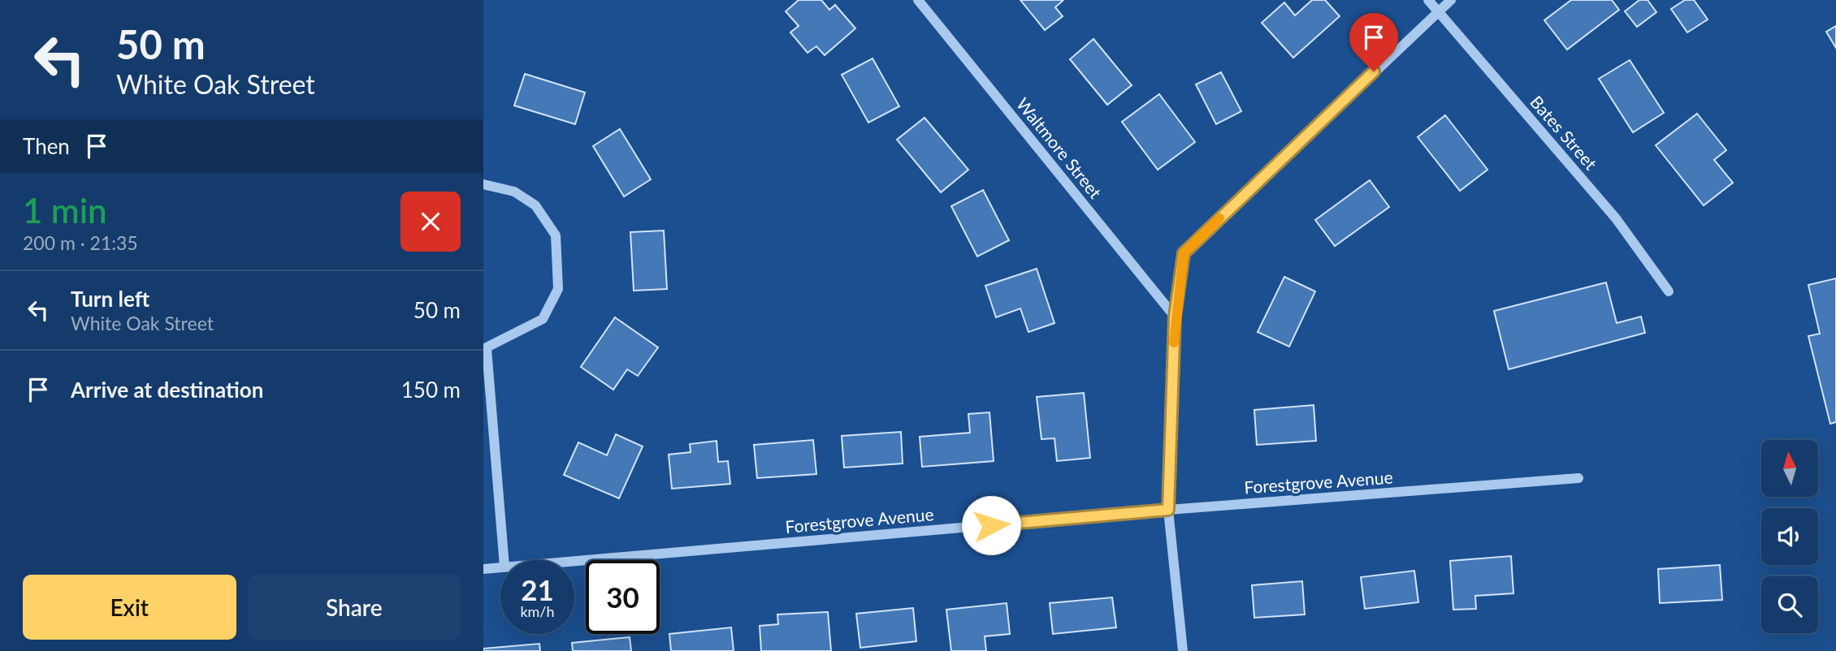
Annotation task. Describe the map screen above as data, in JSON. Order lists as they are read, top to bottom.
{
  "streets": {
    "street": ["Bates Street", "Waltmore Street", "Forestgrove Avenue"]
  },
  "north": "top",
  "page": {
    "turn": ["50 m", "White Oak Street"],
    "then": "Then",
    "heading": ["1 min", "200 m · 21:35"],
    "list": [
      {
        "name": "Turn left",
        "note": "White Oak Street",
        "value": "50 m"
      },
      {
        "name": "Arrive at destination",
        "value": "150 m"
      }
    ],
    "speed": "21 km/h",
    "limit": "30",
    "buttons": ["Exit", "Share"]
  }
}
